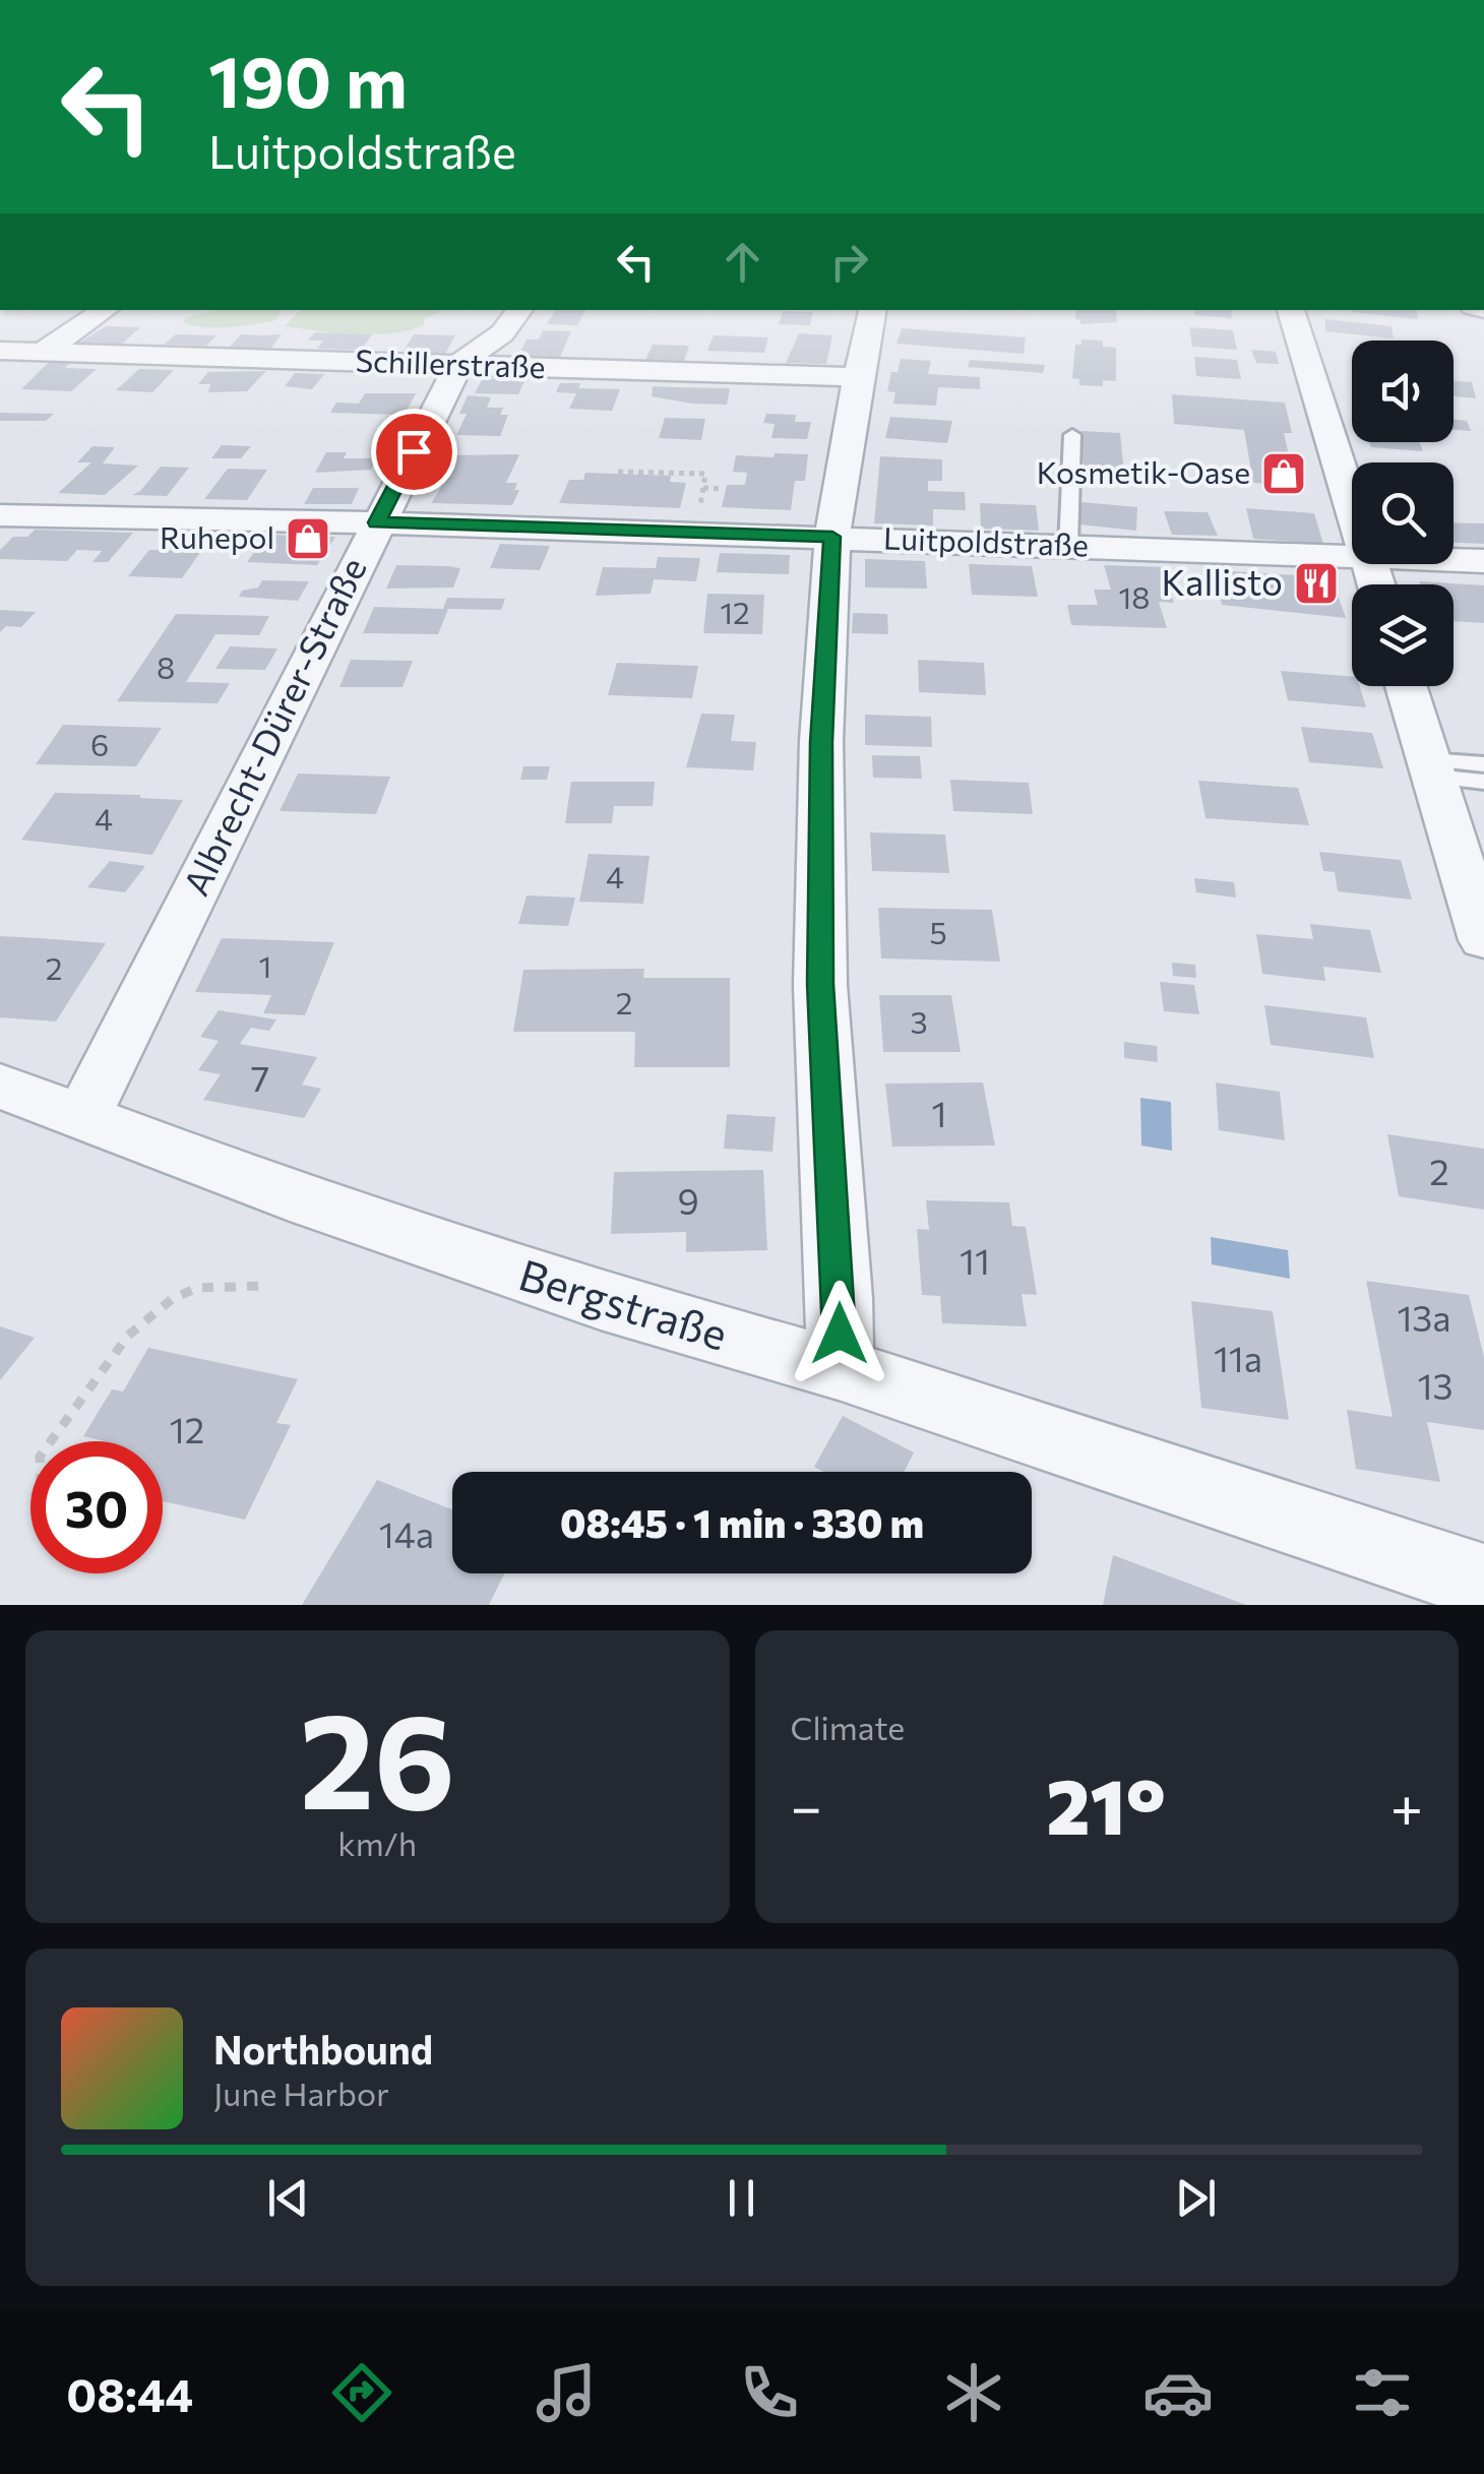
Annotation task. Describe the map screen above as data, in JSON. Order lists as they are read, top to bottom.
{
  "streets": {
    "street": [
      "Schillerstraße",
      "Luitpoldstraße",
      "Albrecht-Dürer-Straße",
      "Bergstraße"
    ]
  },
  "crossings": [
    ["Schillerstraße", "Albrecht-Dürer-Straße"],
    ["Luitpoldstraße", "Albrecht-Dürer-Straße"],
    ["Albrecht-Dürer-Straße", "Bergstraße"]
  ],
  "places": {
    "shop": ["Kosmetik-Oase", "Ruhepol"],
    "restaurant": ["Kallisto"]
  },
  "house_numbers": [
    "18",
    "12",
    "8",
    "6",
    "4",
    "4",
    "5",
    "1",
    "2",
    "2",
    "3",
    "7",
    "1",
    "2",
    "9",
    "11",
    "13a",
    "11a",
    "13",
    "12",
    "14a"
  ],
  "page": {
    "turn": ["190 m", "Luitpoldstraße"],
    "limit": "30",
    "trip": "08:45 · 1 min · 330 m",
    "tile": [
      ["26", "km/h"],
      "Climate"
    ],
    "heat": ["−", "21°", "+"],
    "song": ["Northbound", "June Harbor"],
    "tabs": "08:44"
  }
}
